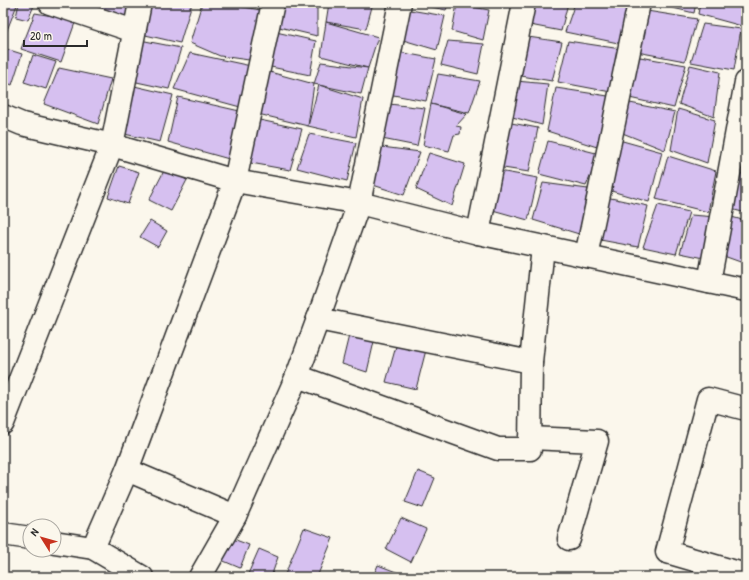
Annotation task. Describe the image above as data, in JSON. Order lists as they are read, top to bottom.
{
  "scale_bar": "20 m",
  "north": "top left"
}
